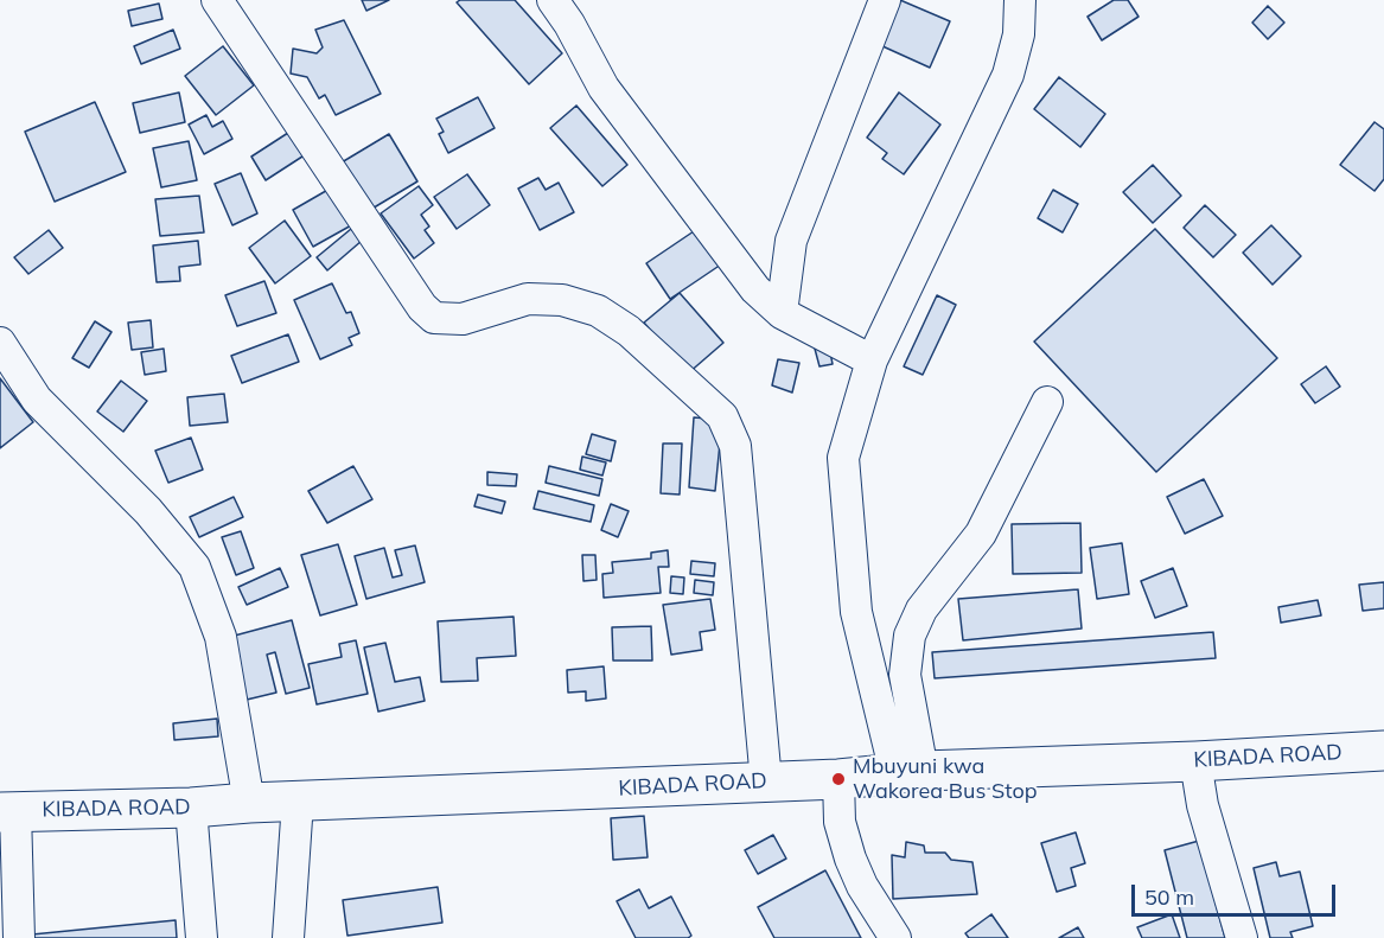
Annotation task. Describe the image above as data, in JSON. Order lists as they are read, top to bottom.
{
  "streets": {
    "main road": ["KIBADA ROAD"]
  },
  "places": ["Mbuyuni kwa Wakorea Bus Stop"],
  "scale_bar": "50 m"
}
